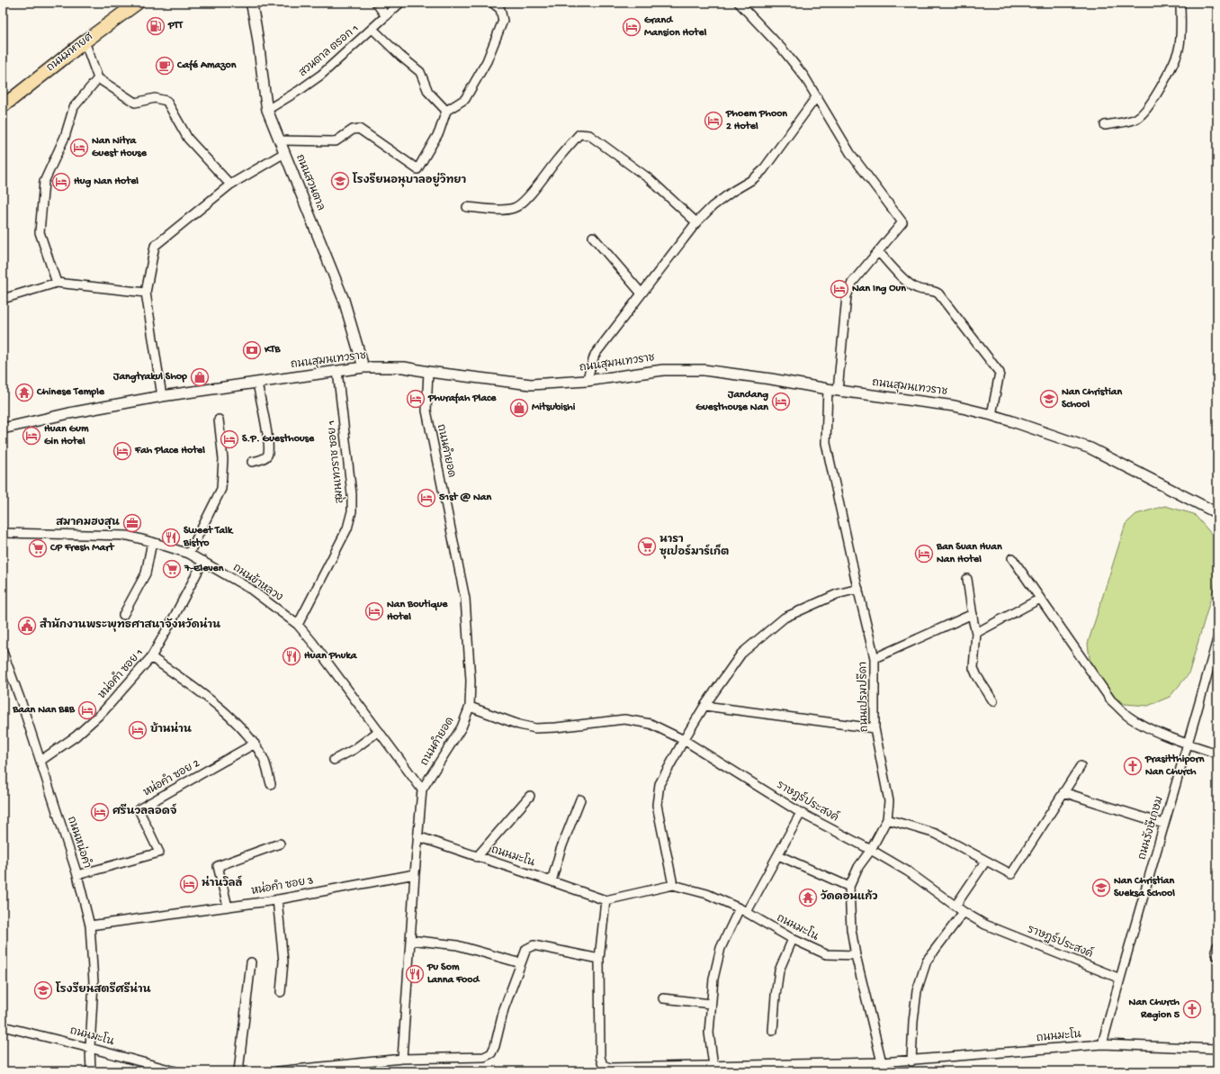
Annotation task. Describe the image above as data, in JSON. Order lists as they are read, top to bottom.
{
  "streets": {
    "main road": ["ถนนมหายศ"],
    "street": [
      "สวนตาล ตรอก 1",
      "ถนนสวนตาล",
      "ถนนสุมนเทวราช",
      "ถนนคำยอด",
      "สุมนเทวราช ซอย 1",
      "ถนนข้าหลวง",
      "หน่อคำ ซอย 1",
      "ถนนเปรมปรีดา",
      "หน่อคำ ซอย 2",
      "ราษฎร์ประสงค์",
      "ถนนรังษีเกษม",
      "ถนนหน่อคำ",
      "ถนนมะโน",
      "หน่อคำ ซอย 3"
    ]
  },
  "crossings": [
    ["สวนตาล ตรอก 1", "ถนนสวนตาล"],
    ["ถนนสวนตาล", "ถนนสุมนเทวราช"],
    ["ถนนสุมนเทวราช", "ถนนคำยอด"],
    ["ถนนสุมนเทวราช", "สุมนเทวราช ซอย 1"],
    ["ถนนสุมนเทวราช", "ถนนเปรมปรีดา"],
    ["ถนนคำยอด", "ถนนข้าหลวง"],
    ["ถนนคำยอด", "ราษฎร์ประสงค์"],
    ["ถนนคำยอด", "ถนนมะโน"],
    ["ถนนคำยอด", "หน่อคำ ซอย 3"],
    ["สุมนเทวราช ซอย 1", "ถนนข้าหลวง"],
    ["ถนนข้าหลวง", "หน่อคำ ซอย 1"],
    ["หน่อคำ ซอย 1", "ถนนหน่อคำ"],
    ["ถนนเปรมปรีดา", "ราษฎร์ประสงค์"],
    ["ถนนเปรมปรีดา", "ถนนมะโน"],
    ["หน่อคำ ซอย 2", "ถนนหน่อคำ"],
    ["ราษฎร์ประสงค์", "ถนนรังษีเกษม"],
    ["ถนนรังษีเกษม", "ถนนมะโน"],
    ["ถนนหน่อคำ", "ถนนมะโน"],
    ["ถนนหน่อคำ", "หน่อคำ ซอย 3"]
  ],
  "places": {
    "fuel station": ["PTT"],
    "hotel": [
      "Grand Mansion Hotel",
      "Phoem Phoon 2 Hotel",
      "Nan Nitra Guest House",
      "Hug Nan Hotel",
      "Nan Ing Oun",
      "Phurafah Place",
      "Jandang Guesthouse Nan",
      "Huan Gum Gin Hotel",
      "S.P. Guesthouse",
      "Fah Place Hotel",
      "51st @ Nan",
      "Ban Suan Huan Nan Hotel",
      "Nan Boutique Hotel",
      "Baan Nan B&B",
      "บ้านน่าน",
      "ศรีนวลลอดจ์",
      "น่านวิลล์"
    ],
    "cafe": ["Café Amazon"],
    "school or university": [
      "โรงรียนอนุบาลอยู่วิทยา",
      "Nan Christian School",
      "Nan Christian Sueksa School",
      "โรงรียนสตรีศรีน่าน"
    ],
    "bank": ["KTB"],
    "shop": ["Jangtrakul Shop", "Mitsubishi"],
    "temple": ["Chinese Temple", "วัดดอนแก้ว"],
    "office": ["สมาคมฮงสุน"],
    "restaurant": ["Sweet Talk Bistro", "Huan Phuka", "Pu Som Lanna Food"],
    "supermarket": ["นารา ซุเปอร์มาร์เก็ต", "CP Fresh Mart", "7-Eleven"],
    "public building": ["สำนักงานพระพุทธศาสนาจังหวัดน่าน"],
    "church": ["Prasitthiporn Nan Church", "Nan Church Region 5"]
  }
}
